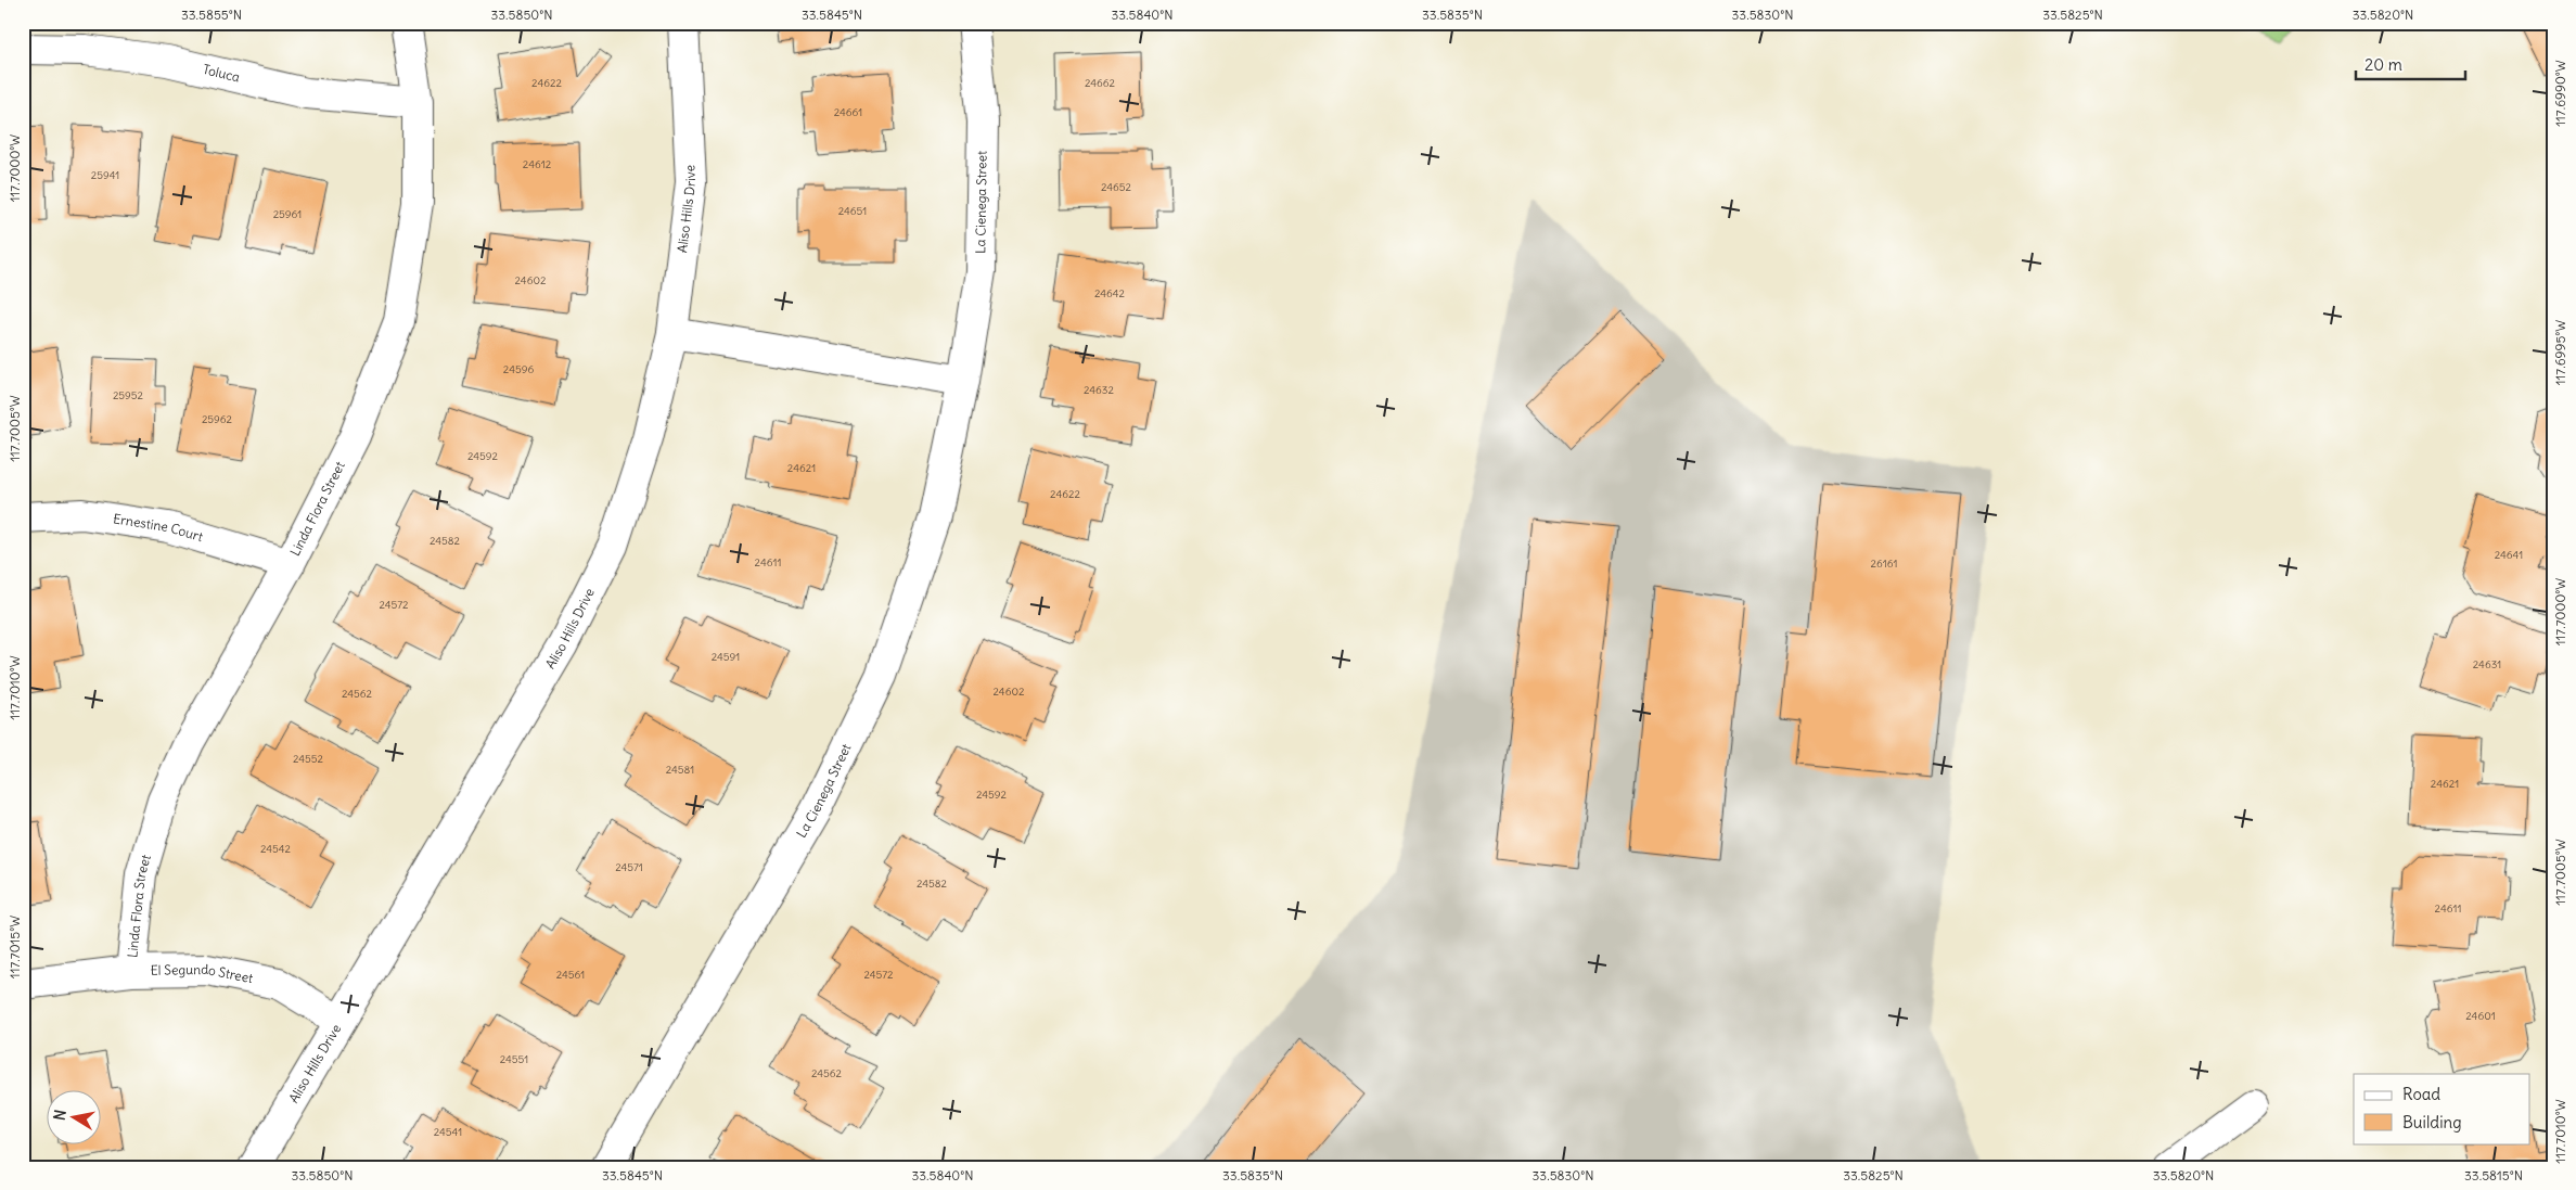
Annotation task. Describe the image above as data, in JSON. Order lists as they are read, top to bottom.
{
  "streets": {
    "street": [
      "Toluca",
      "La Cienega Street",
      "Aliso Hills Drive",
      "Linda Flora Street",
      "Ernestine Court",
      "El Segundo Street"
    ]
  },
  "crossings": [
    ["Toluca", "Linda Flora Street"],
    ["Aliso Hills Drive", "El Segundo Street"],
    ["Linda Flora Street", "Ernestine Court"],
    ["Linda Flora Street", "El Segundo Street"]
  ],
  "house_numbers": [
    "24622",
    "24662",
    "24661",
    "24612",
    "25941",
    "24652",
    "24651",
    "25961",
    "24602",
    "24642",
    "24596",
    "24632",
    "25952",
    "25962",
    "24592",
    "24621",
    "24622",
    "24582",
    "24641",
    "24611",
    "26161",
    "24572",
    "24591",
    "24631",
    "24602",
    "24562",
    "24552",
    "24581",
    "24621",
    "24592",
    "24542",
    "24571",
    "24582",
    "24611",
    "24561",
    "24572",
    "24601",
    "24551",
    "24562",
    "24541"
  ],
  "legend": ["Road", "Building"],
  "scale_bar": "20 m",
  "north": "left",
  "coordinates": [
    "33.5855°N",
    "33.5850°N",
    "33.5845°N",
    "33.5840°N",
    "33.5835°N",
    "33.5830°N",
    "33.5825°N",
    "33.5820°N",
    "117.6990°W",
    "117.7000°W",
    "117.6995°W",
    "117.7005°W",
    "117.7010°W",
    "117.7015°W",
    "33.5815°N"
  ]
}
